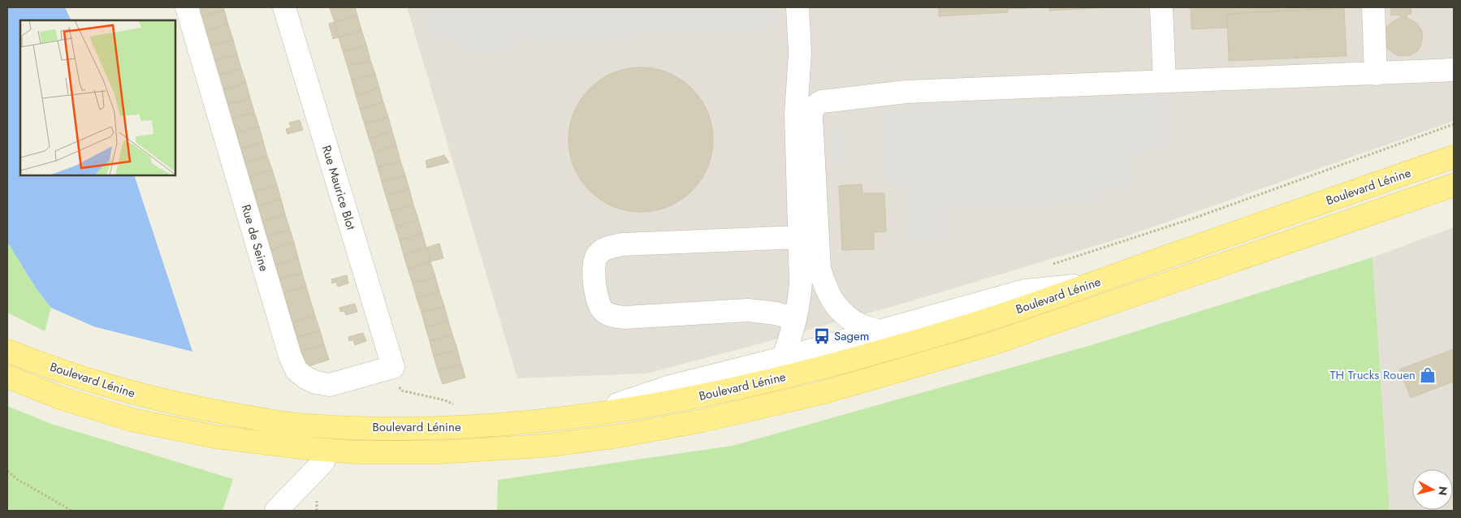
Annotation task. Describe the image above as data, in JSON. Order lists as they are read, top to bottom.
{
  "streets": {
    "main road": ["Boulevard Lénine"],
    "street": ["Rue Maurice Blot", "Rue de Seine"]
  },
  "crossings": [
    ["Rue Maurice Blot", "Rue de Seine"]
  ],
  "places": {
    "bus stop": ["Sagem"],
    "shop": ["TH Trucks Rouen"]
  },
  "north": "right"
}
